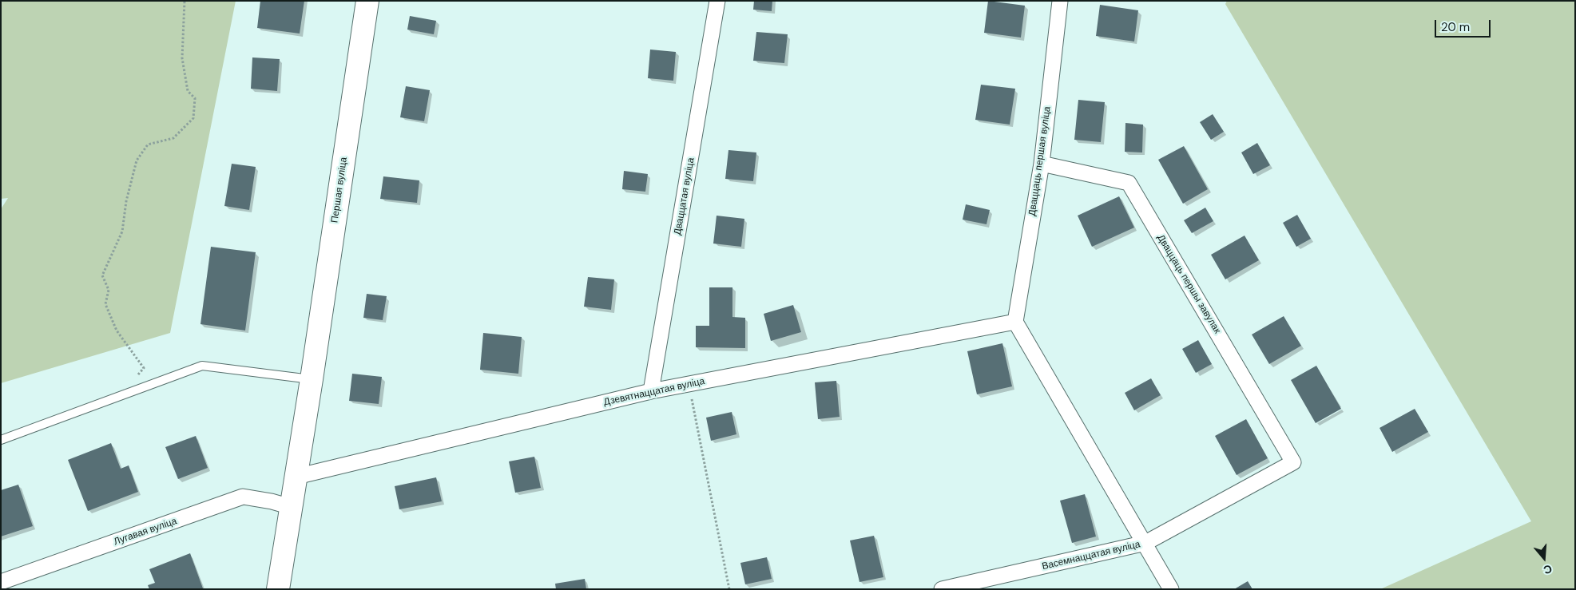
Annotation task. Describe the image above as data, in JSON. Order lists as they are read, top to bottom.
{
  "streets": {
    "main road": ["Першая вуліца"],
    "street": [
      "Дваццаць першая вуліца",
      "Дваццатая вуліца",
      "Дваццаць першы завулак",
      "Дзевятнаццатая вуліца",
      "Лугавая вуліца",
      "Васемнаццатая вуліца"
    ]
  },
  "crossings": [
    ["Дваццаць першая вуліца", "Дваццаць першы завулак"],
    ["Дваццаць першая вуліца", "Дзевятнаццатая вуліца"],
    ["Першая вуліца", "Дзевятнаццатая вуліца"],
    ["Першая вуліца", "Лугавая вуліца"],
    ["Дваццатая вуліца", "Дзевятнаццатая вуліца"],
    ["Дваццаць першы завулак", "Васемнаццатая вуліца"]
  ],
  "scale_bar": "20 m",
  "north": "bottom"
}
